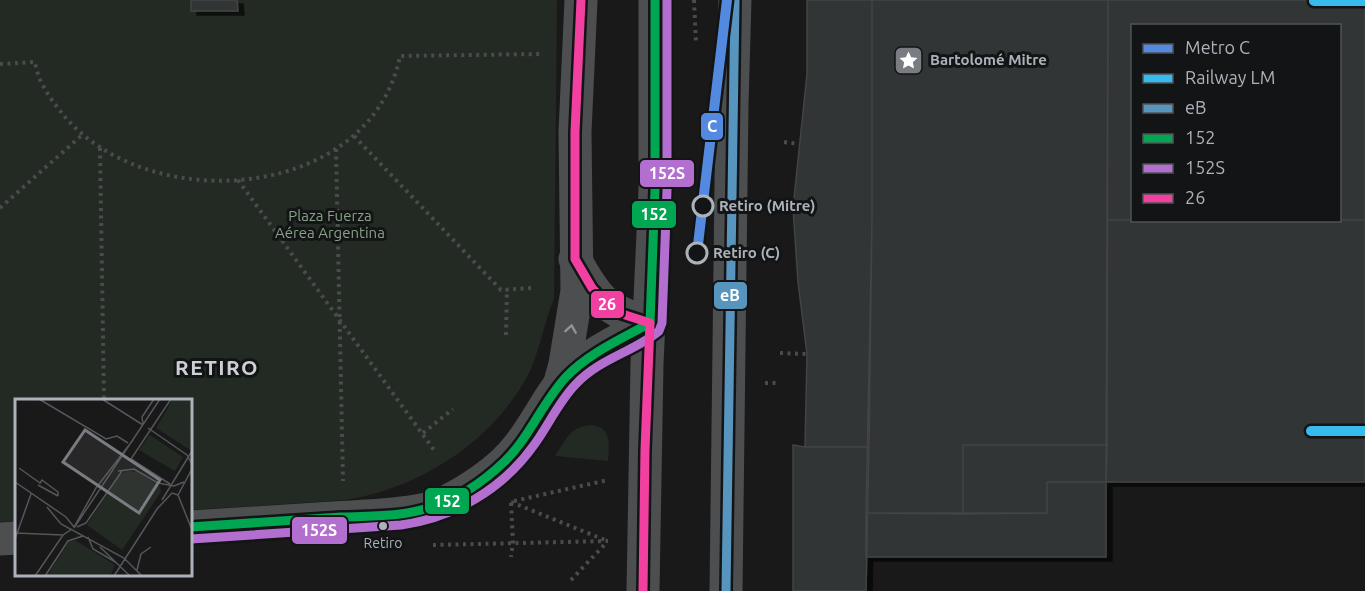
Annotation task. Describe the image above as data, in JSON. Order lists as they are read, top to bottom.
{
  "districts": ["RETIRO"],
  "parks": ["Plaza Fuerza Aérea Argentina"],
  "places": {
    "place": ["Bartolomé Mitre"],
    "other": ["Retiro (Mitre)", "Retiro (C)", "Retiro"]
  },
  "lines": [
    "metro line C",
    "transit line eB",
    "transit line 152",
    "transit line 152S",
    "transit line 26",
    "rail line LM"
  ],
  "legend": [
    "Metro C",
    "Railway LM",
    "eB",
    "152",
    "152S",
    "26"
  ]
}
